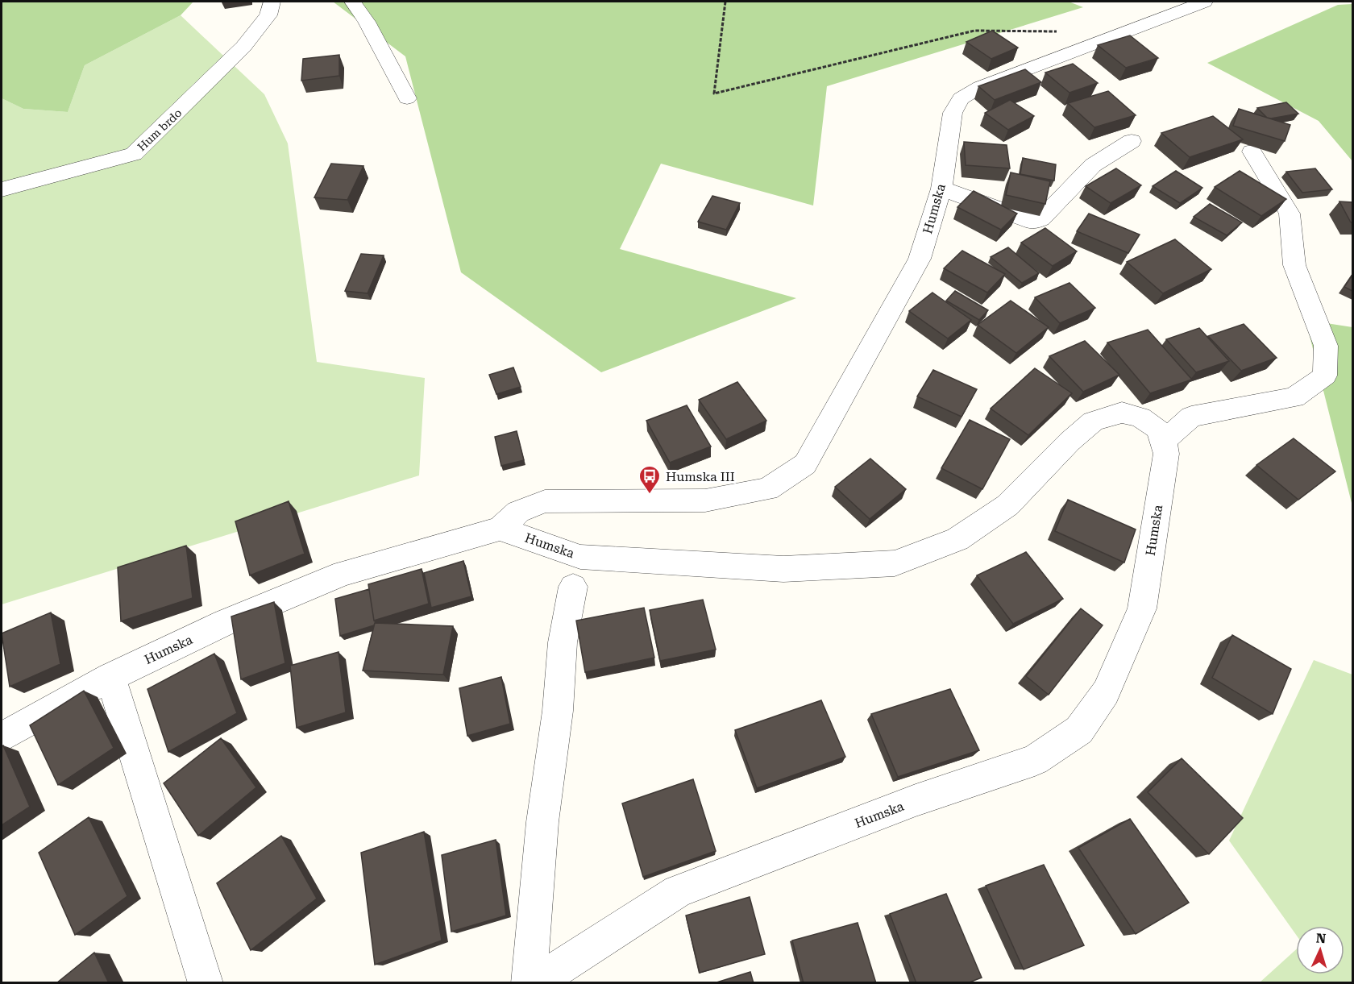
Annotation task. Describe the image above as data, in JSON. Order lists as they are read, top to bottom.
{
  "streets": {
    "street": ["Hum brdo", "Humska"]
  },
  "places": {
    "bus stop": ["Humska III"]
  },
  "north": "top"
}
